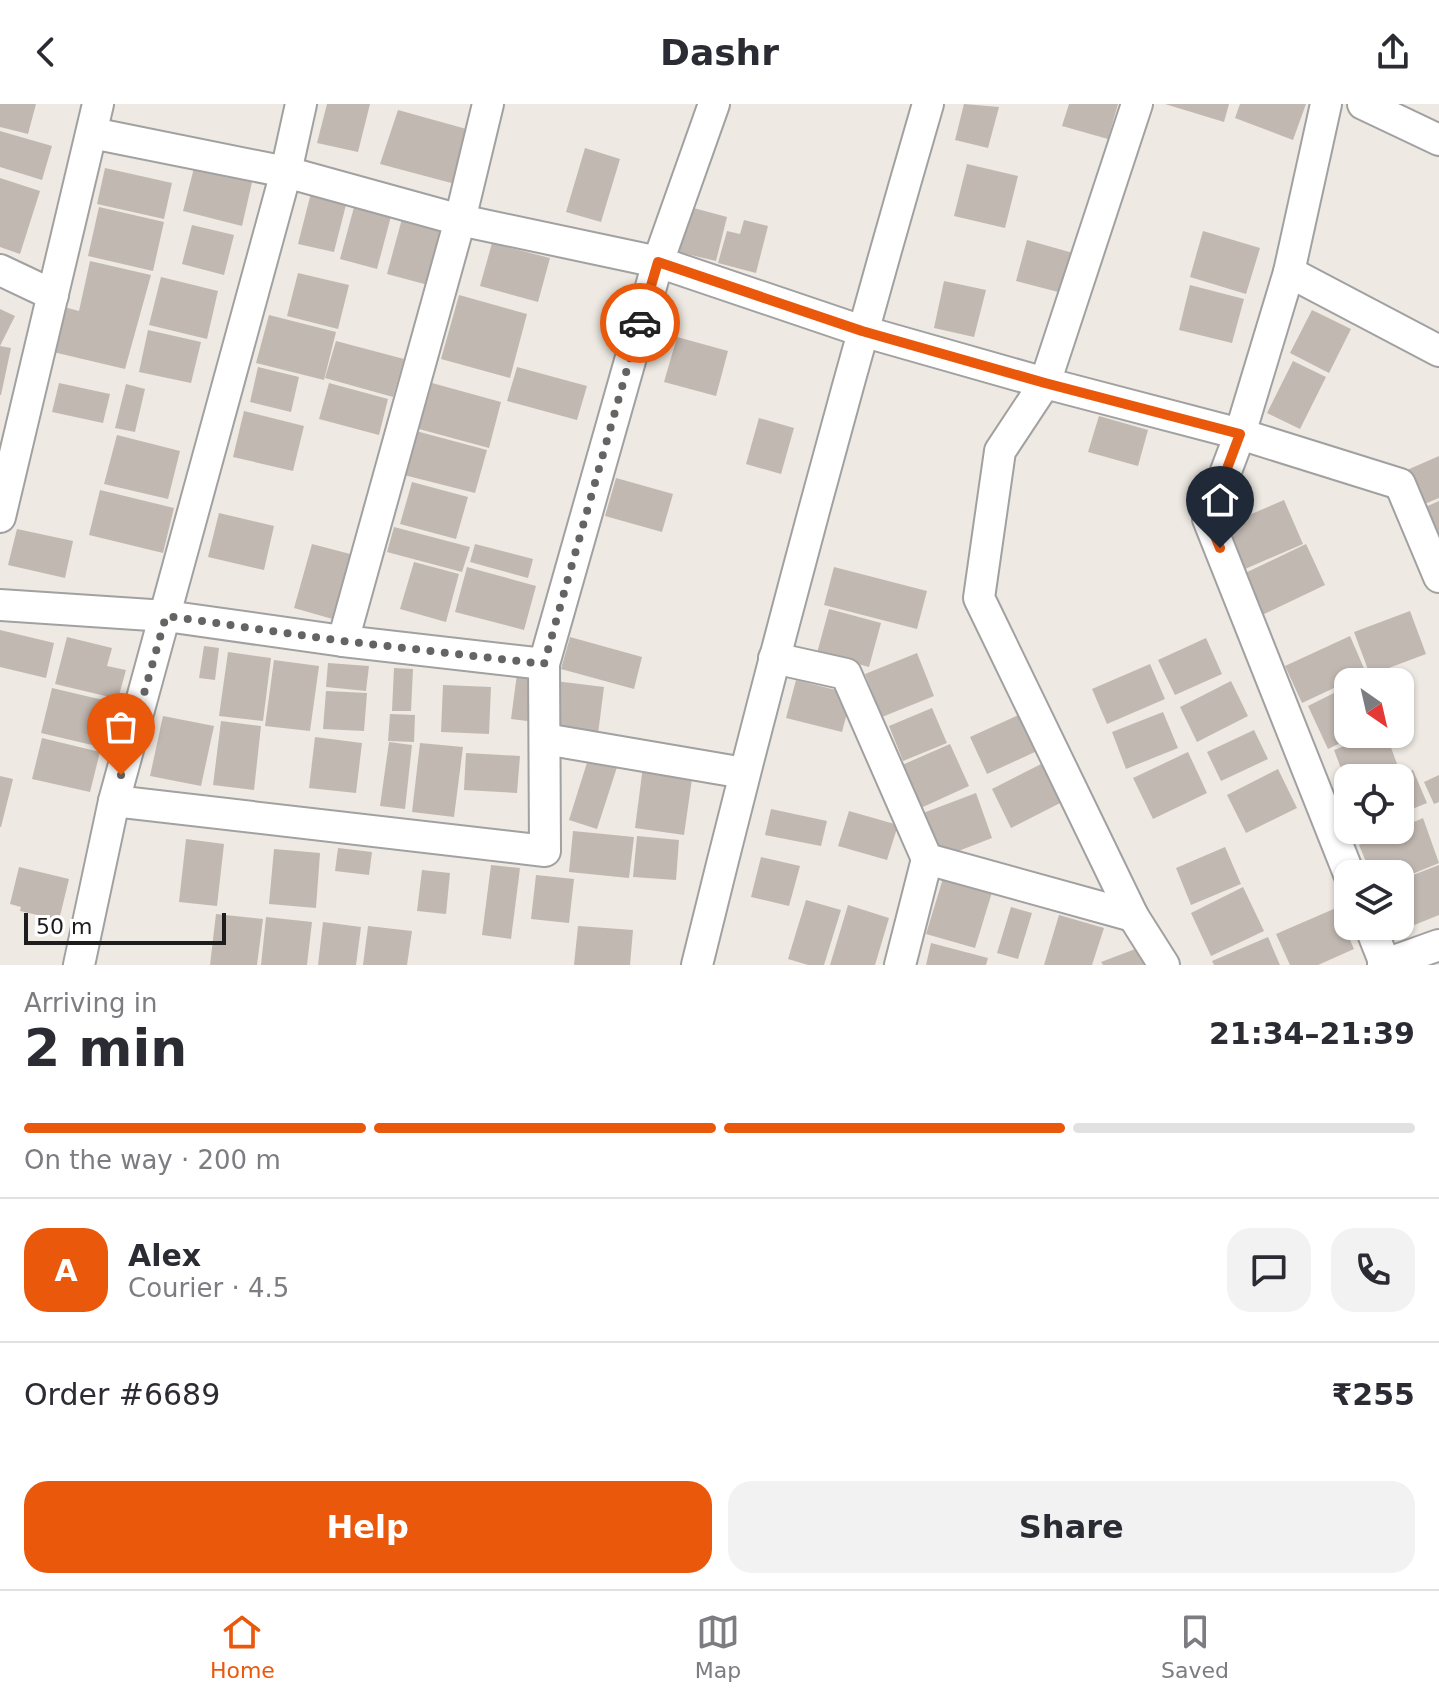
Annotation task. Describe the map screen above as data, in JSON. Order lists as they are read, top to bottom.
{
  "scale_bar": "50 m",
  "north": "bottom right",
  "page": {
    "header": "Dashr",
    "scale": "50 m",
    "heading": ["2 min", "Arriving in", "21:34–21:39"],
    "panel": [
      "Alex",
      "Courier · 4.5",
      "Order #6689",
      "₹255"
    ],
    "bar": "On the way · 200 m",
    "round": "A",
    "buttons": ["Help", "Share"],
    "tabs": ["Home", "Map", "Saved"]
  }
}
